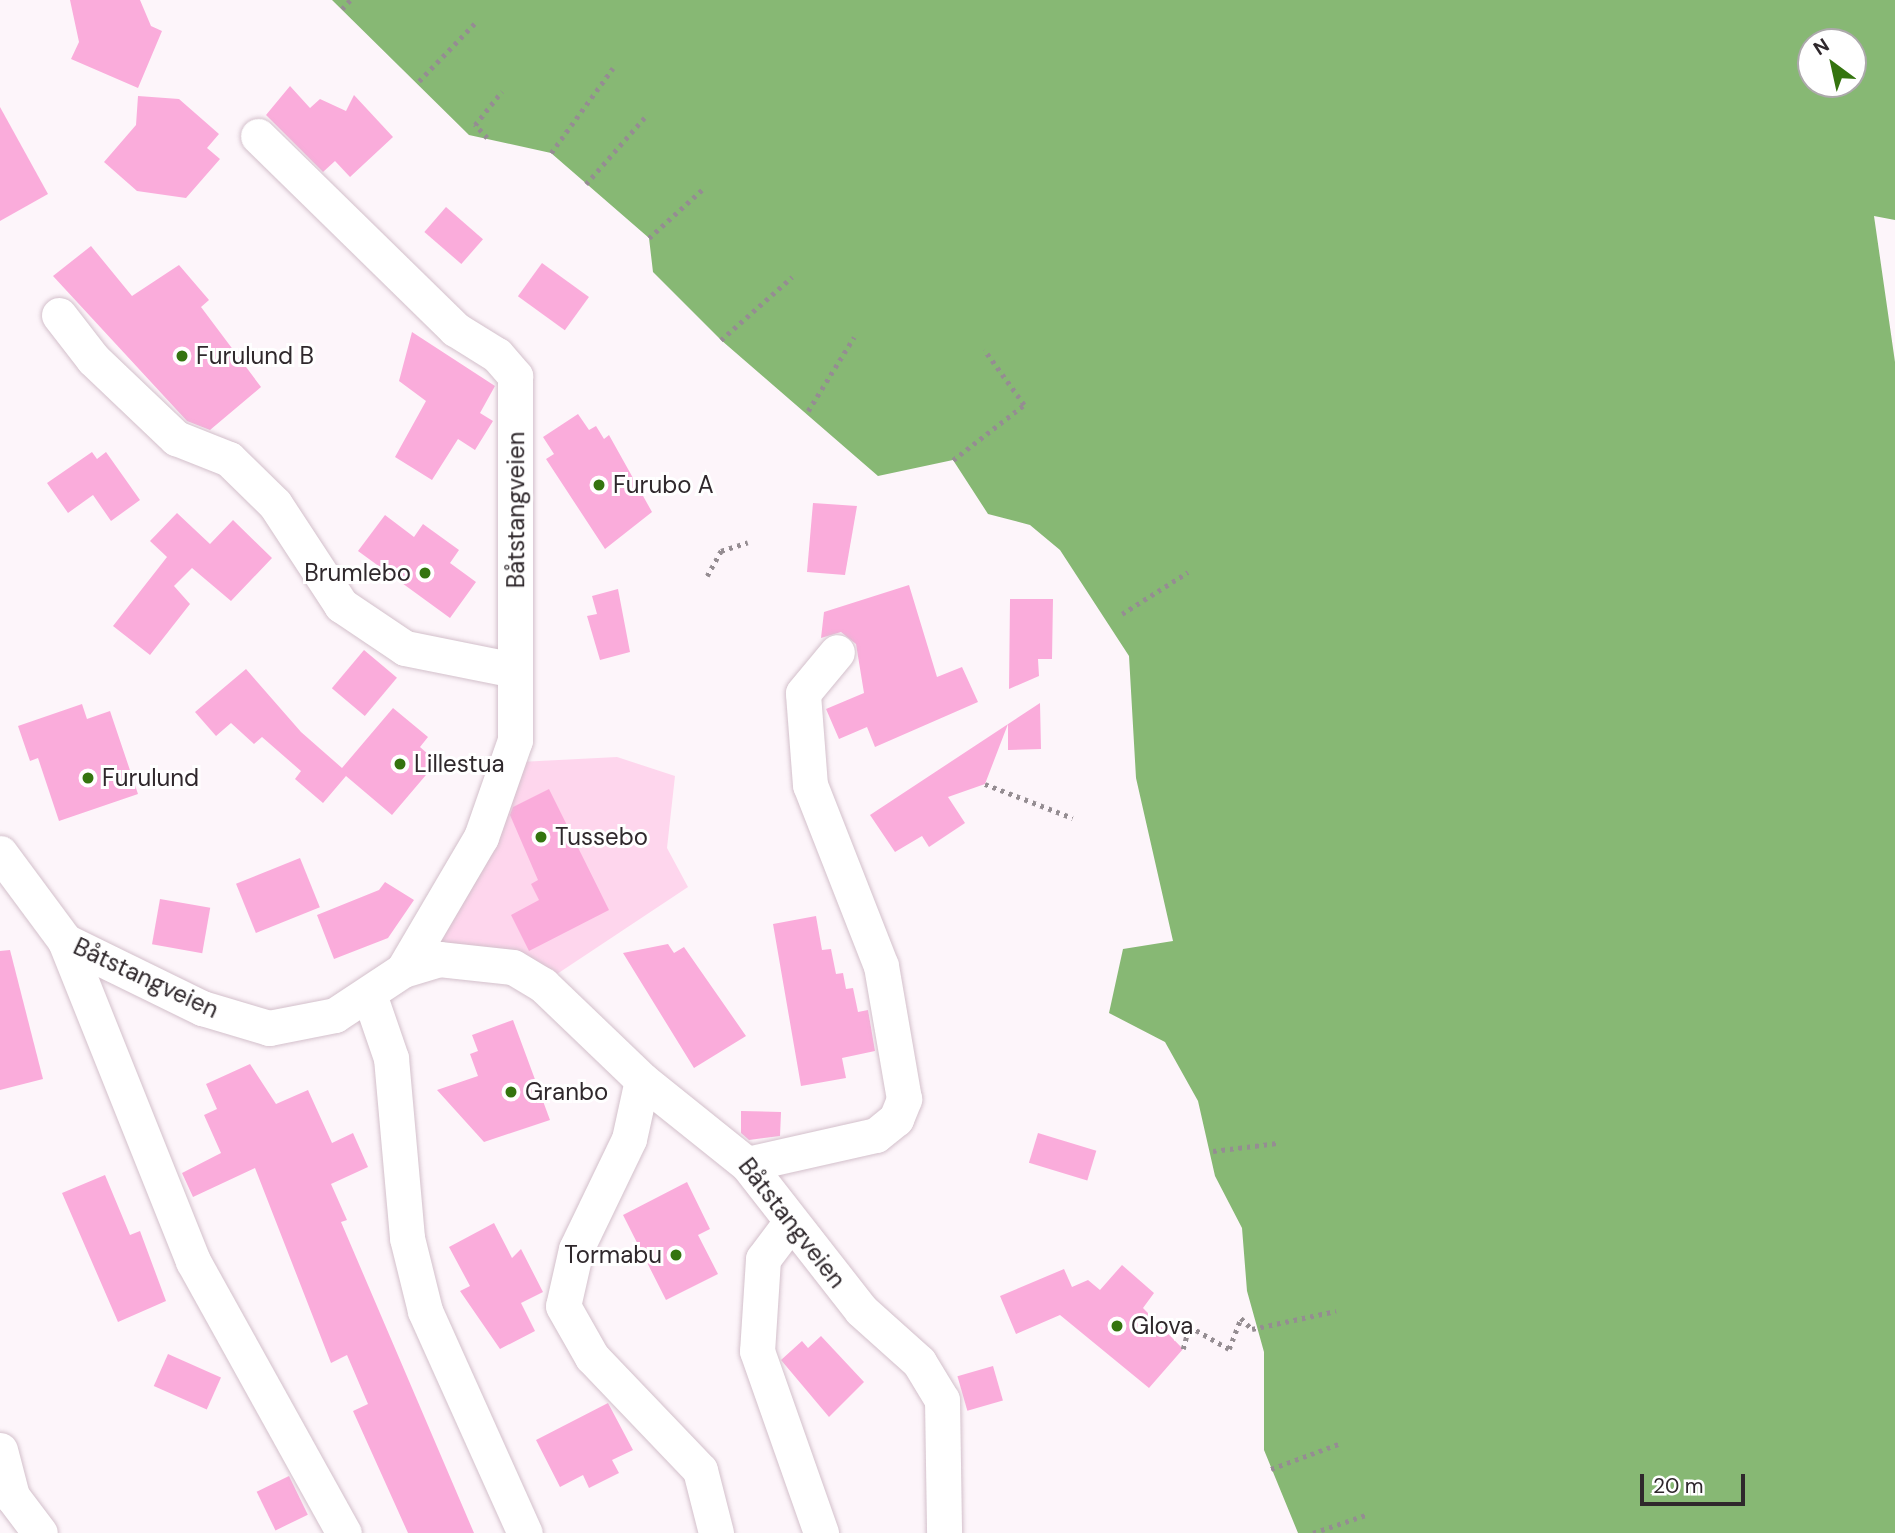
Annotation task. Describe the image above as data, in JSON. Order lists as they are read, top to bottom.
{
  "streets": {
    "street": ["Båtstangveien"]
  },
  "places": [
    "Furulund B",
    "Furubo A",
    "Brumlebo",
    "Lillestua",
    "Furulund",
    "Tussebo",
    "Granbo",
    "Tormabu",
    "Glova"
  ],
  "scale_bar": "20 m",
  "north": "top left"
}
